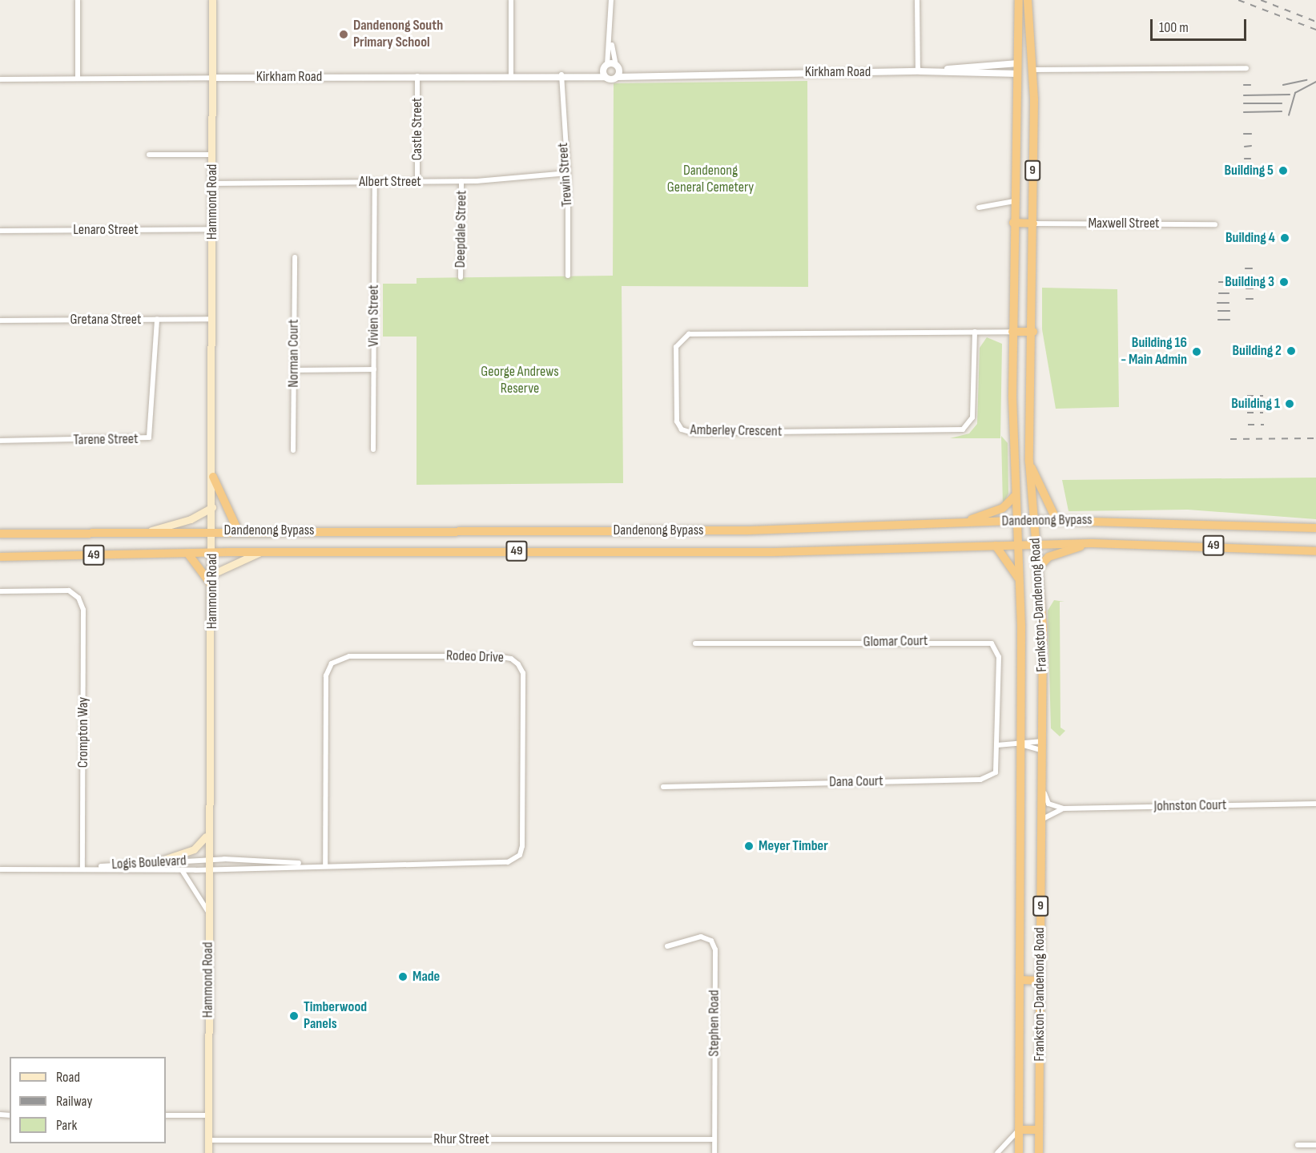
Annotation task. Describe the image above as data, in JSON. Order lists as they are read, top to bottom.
{
  "streets": {
    "highway": [
      "Kirkham Road",
      "9",
      "Dandenong Bypass",
      "49",
      "Frankston-Dandenong Road"
    ],
    "main road": ["Hammond Road"],
    "street": [
      "Castle Street",
      "Trewin Street",
      "Albert Street",
      "Maxwell Street",
      "Deepdale Street",
      "Lenaro Street",
      "Vivien Street",
      "Gretana Street",
      "Norman Court",
      "Amberley Crescent",
      "Tarene Street",
      "Glomar Court",
      "Rodeo Drive",
      "Crompton Way",
      "Dana Court",
      "Johnston Court",
      "Logis Boulevard",
      "Stephen Road",
      "Rhur Street"
    ]
  },
  "crossings": [
    ["Kirkham Road", "Castle Street"],
    ["Kirkham Road", "Trewin Street"],
    ["Kirkham Road", "Hammond Road"],
    ["Kirkham Road", "Frankston-Dandenong Road"],
    ["Castle Street", "Albert Street"],
    ["Trewin Street", "Albert Street"],
    ["Albert Street", "Hammond Road"],
    ["Albert Street", "Deepdale Street"],
    ["Albert Street", "Vivien Street"],
    ["Hammond Road", "Lenaro Street"],
    ["Hammond Road", "Gretana Street"],
    ["Hammond Road", "Dandenong Bypass"],
    ["Hammond Road", "Rodeo Drive"],
    ["Hammond Road", "Logis Boulevard"],
    ["Hammond Road", "Rhur Street"],
    ["Maxwell Street", "Frankston-Dandenong Road"],
    ["Gretana Street", "Tarene Street"],
    ["Amberley Crescent", "Frankston-Dandenong Road"],
    ["Dandenong Bypass", "Frankston-Dandenong Road"],
    ["Frankston-Dandenong Road", "Johnston Court"],
    ["Glomar Court", "Dana Court"],
    ["Rodeo Drive", "Logis Boulevard"],
    ["Crompton Way", "Logis Boulevard"],
    ["Stephen Road", "Rhur Street"]
  ],
  "parks": ["Dandenong General Cemetery", "George Andrews Reserve"],
  "places": [
    "Dandenong South Primary School",
    "Building 5",
    "Building 4",
    "Building 3",
    "Building 2",
    "Building 16 - Main Admin",
    "Building 1",
    "Meyer Timber",
    "Made",
    "Timberwood Panels"
  ],
  "legend": ["Road", "Railway", "Park"],
  "scale_bar": "100 m"
}
